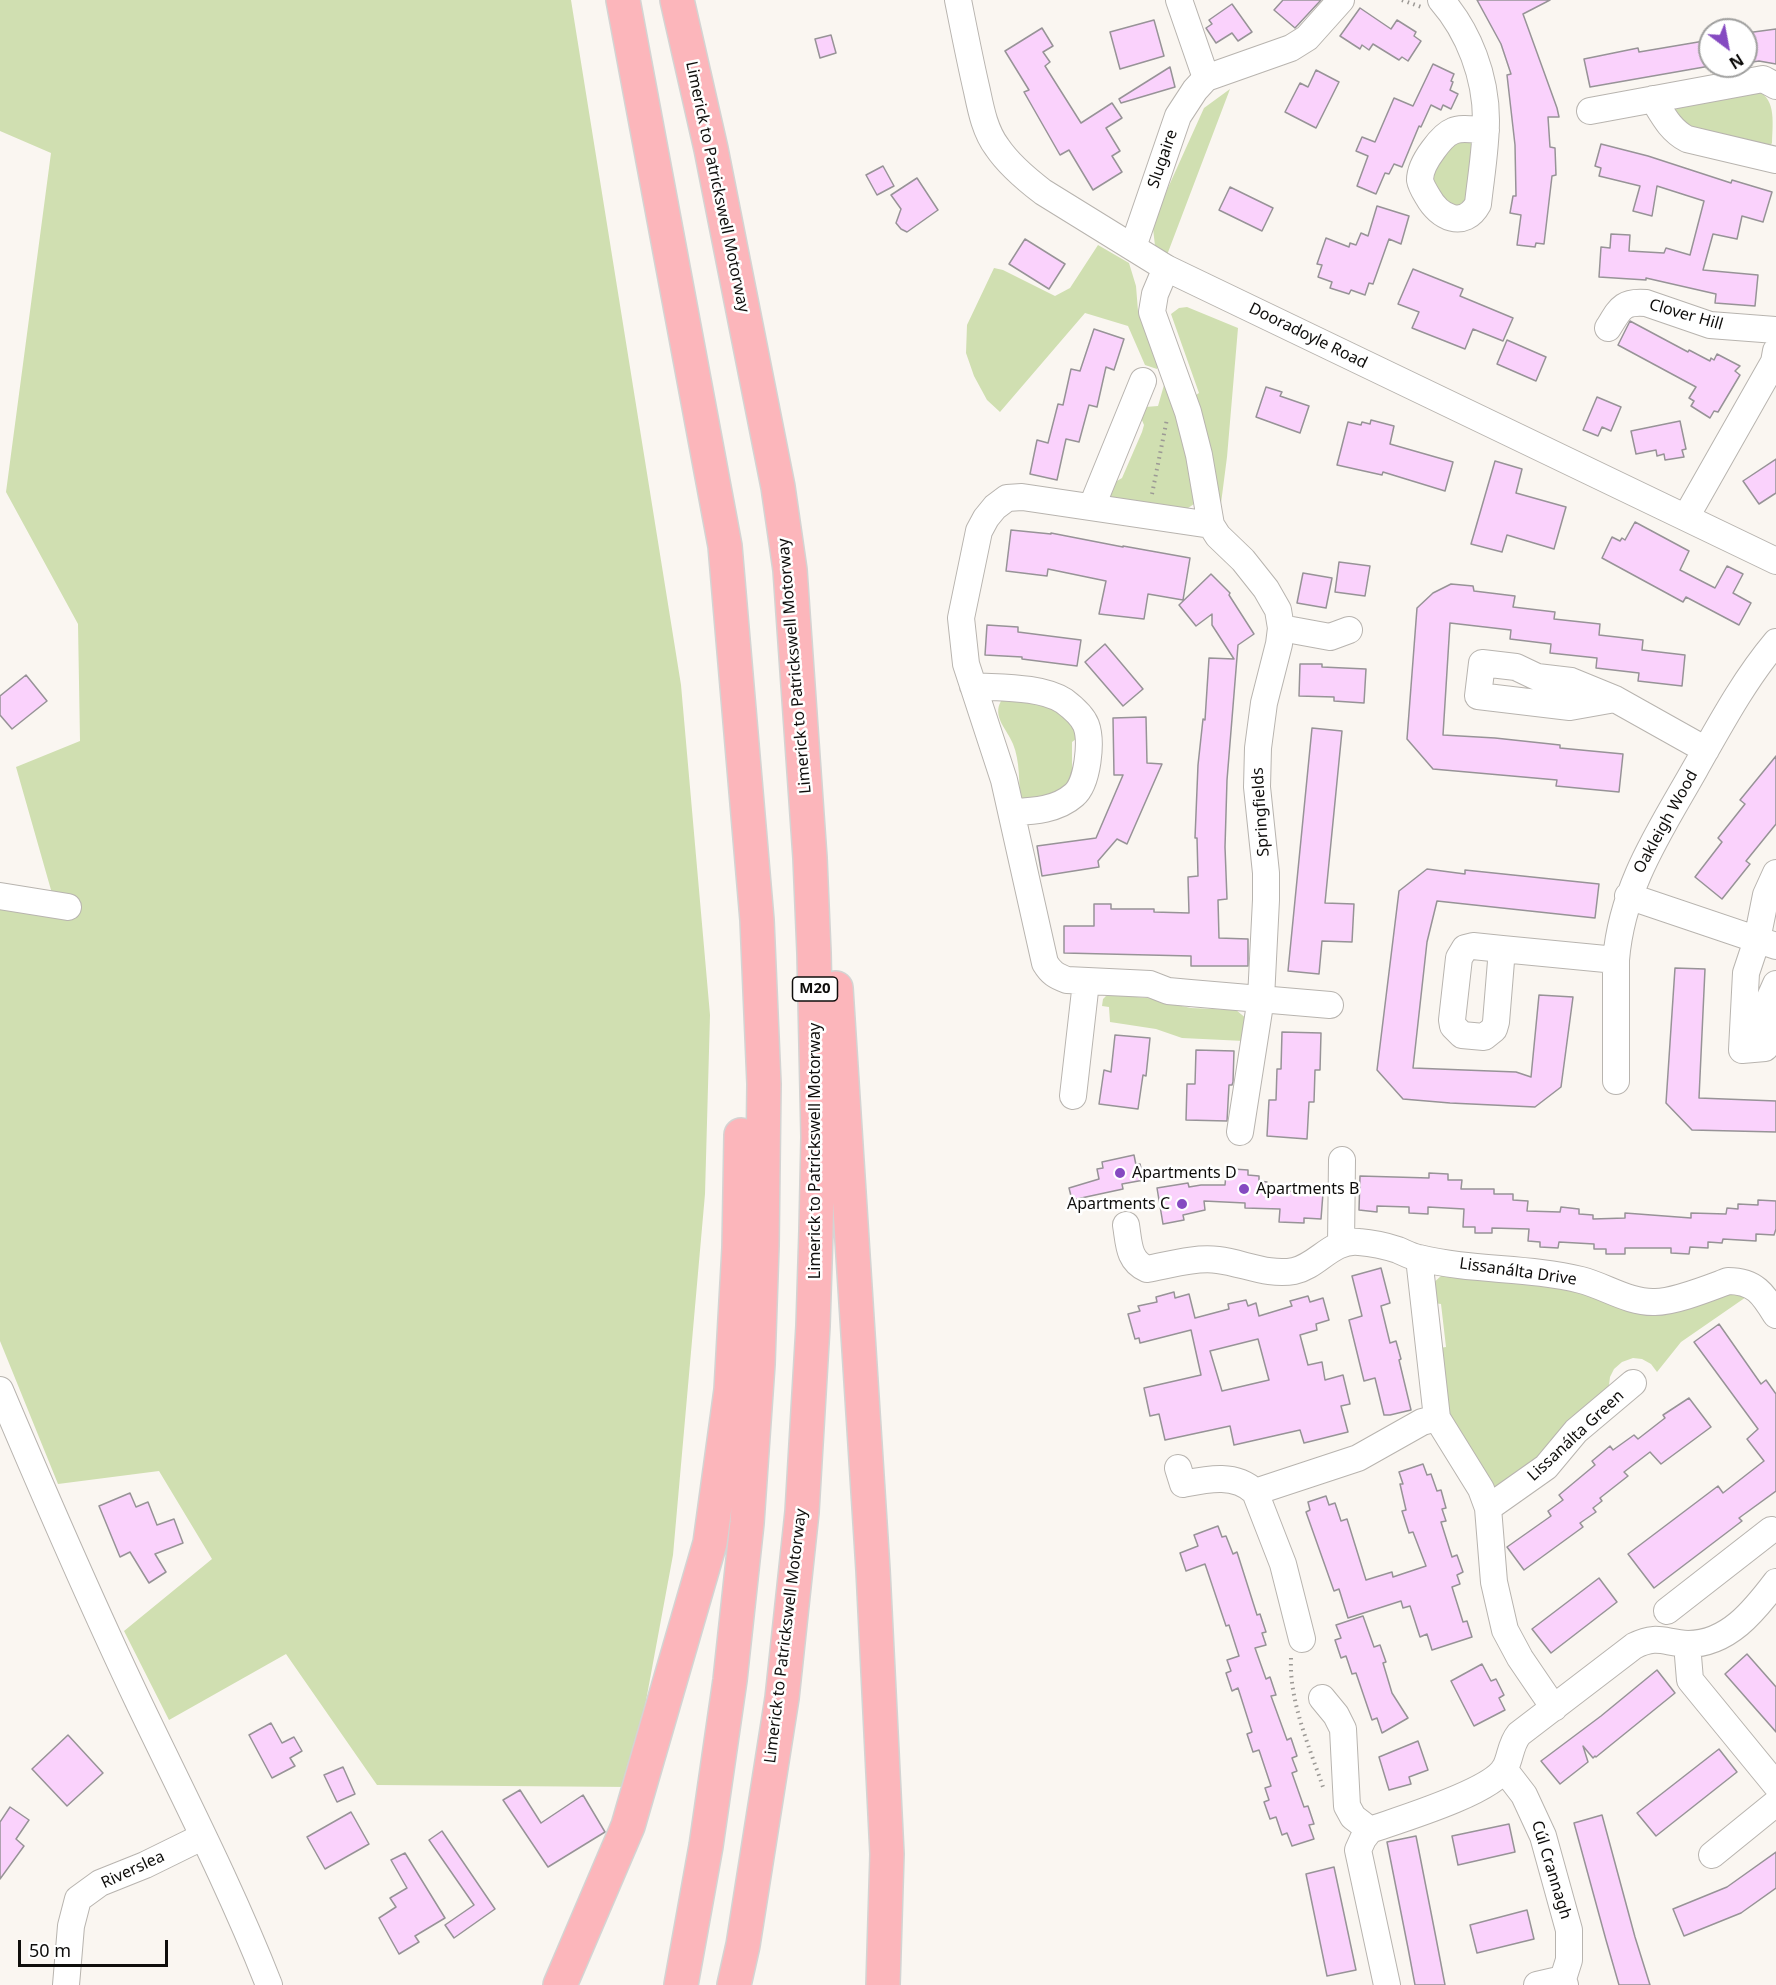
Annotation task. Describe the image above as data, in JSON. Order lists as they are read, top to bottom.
{
  "streets": {
    "highway": ["Limerick to Patrickswell Motorway", "M20"],
    "street": [
      "Slugaire",
      "Clover Hill",
      "Dooradoyle Road",
      "Springfields",
      "Oakleigh Wood",
      "Lissanálta Drive",
      "Lissanálta Green",
      "Riverslea",
      "Cúl Crannagh"
    ]
  },
  "crossings": [
    ["Slugaire", "Dooradoyle Road"],
    ["Limerick to Patrickswell Motorway", "M20"]
  ],
  "places": ["Apartments D", "Apartments B", "Apartments C"],
  "scale_bar": "50 m",
  "north": "bottom right"
}
